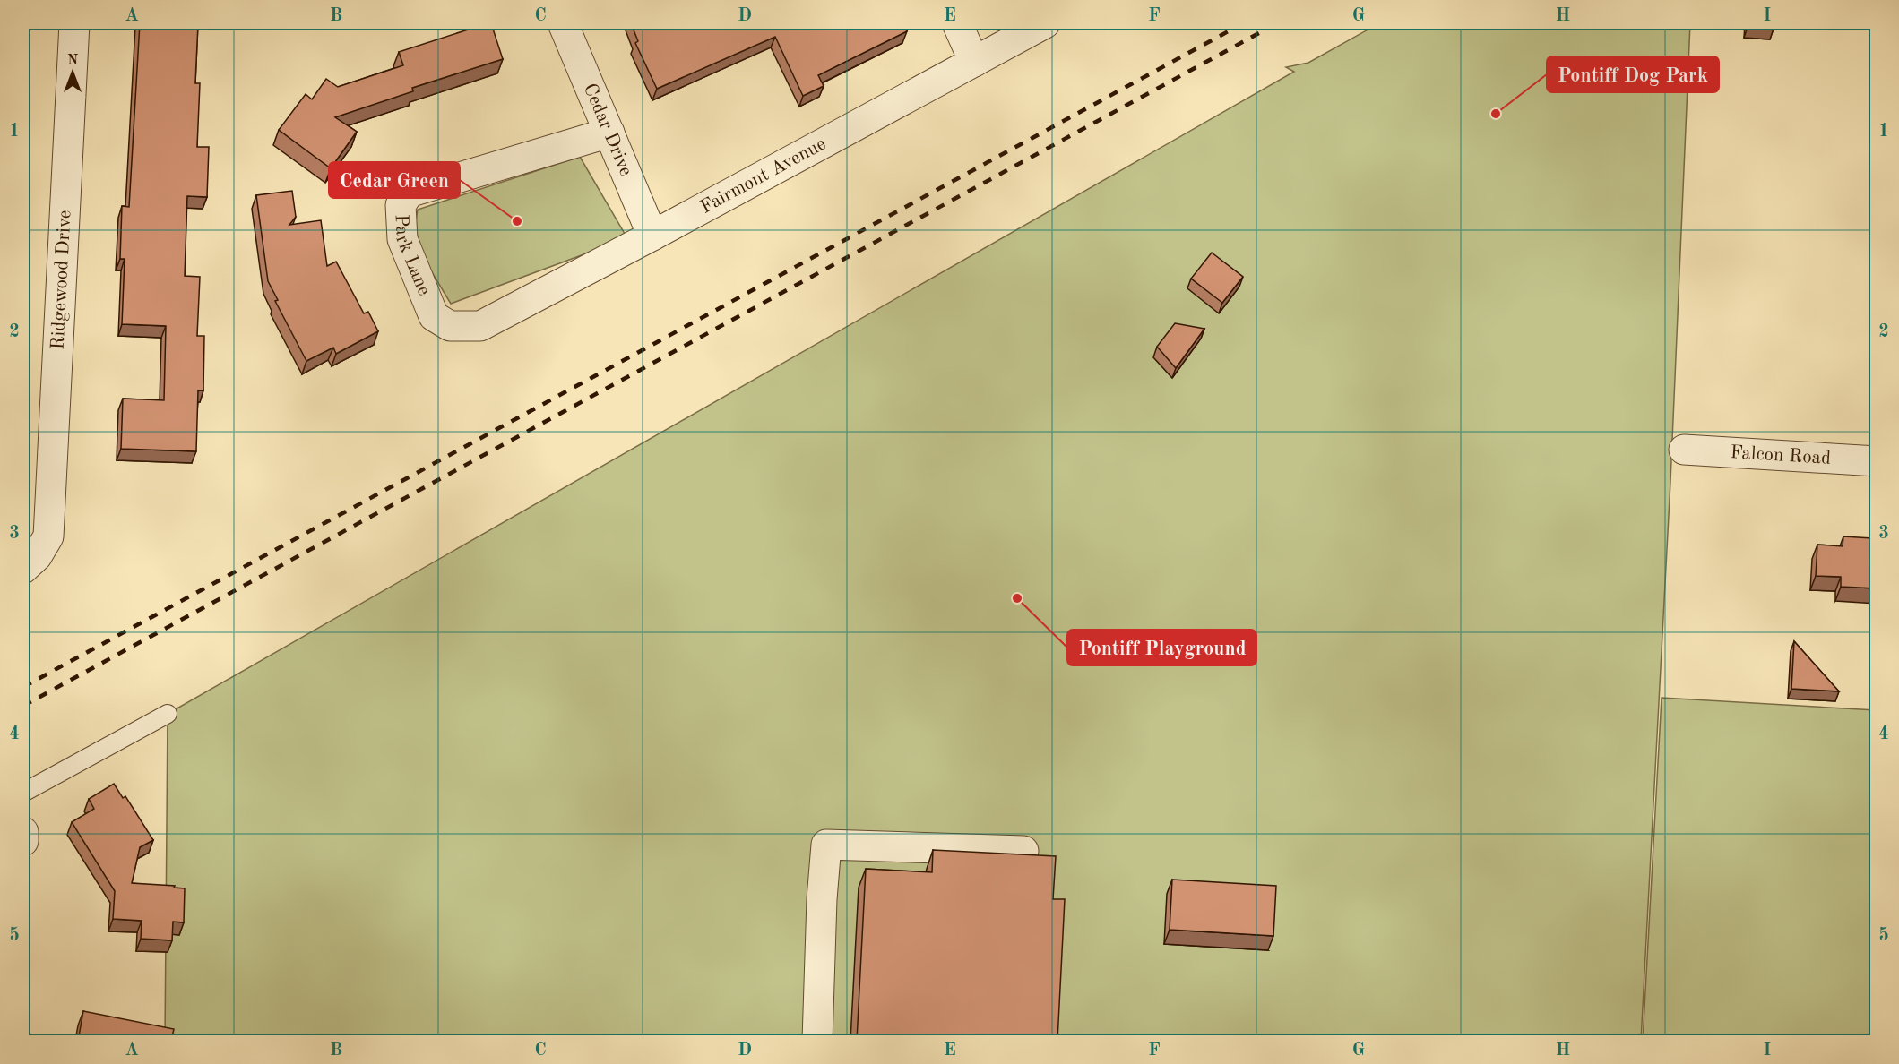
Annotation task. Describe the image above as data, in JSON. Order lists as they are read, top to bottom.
{
  "streets": {
    "street": [
      "Cedar Drive",
      "Fairmont Avenue",
      "Park Lane",
      "Ridgewood Drive",
      "Falcon Road"
    ]
  },
  "crossings": [
    ["Cedar Drive", "Fairmont Avenue"],
    ["Cedar Drive", "Park Lane"],
    ["Fairmont Avenue", "Park Lane"]
  ],
  "places": ["Pontiff Dog Park", "Cedar Green", "Pontiff Playground"],
  "north": "top",
  "grid": {
    "columns": [
      "A",
      "B",
      "C",
      "D",
      "E",
      "F",
      "G",
      "H",
      "I"
    ],
    "rows": [
      "1",
      "2",
      "3",
      "4",
      "5"
    ]
  }
}
